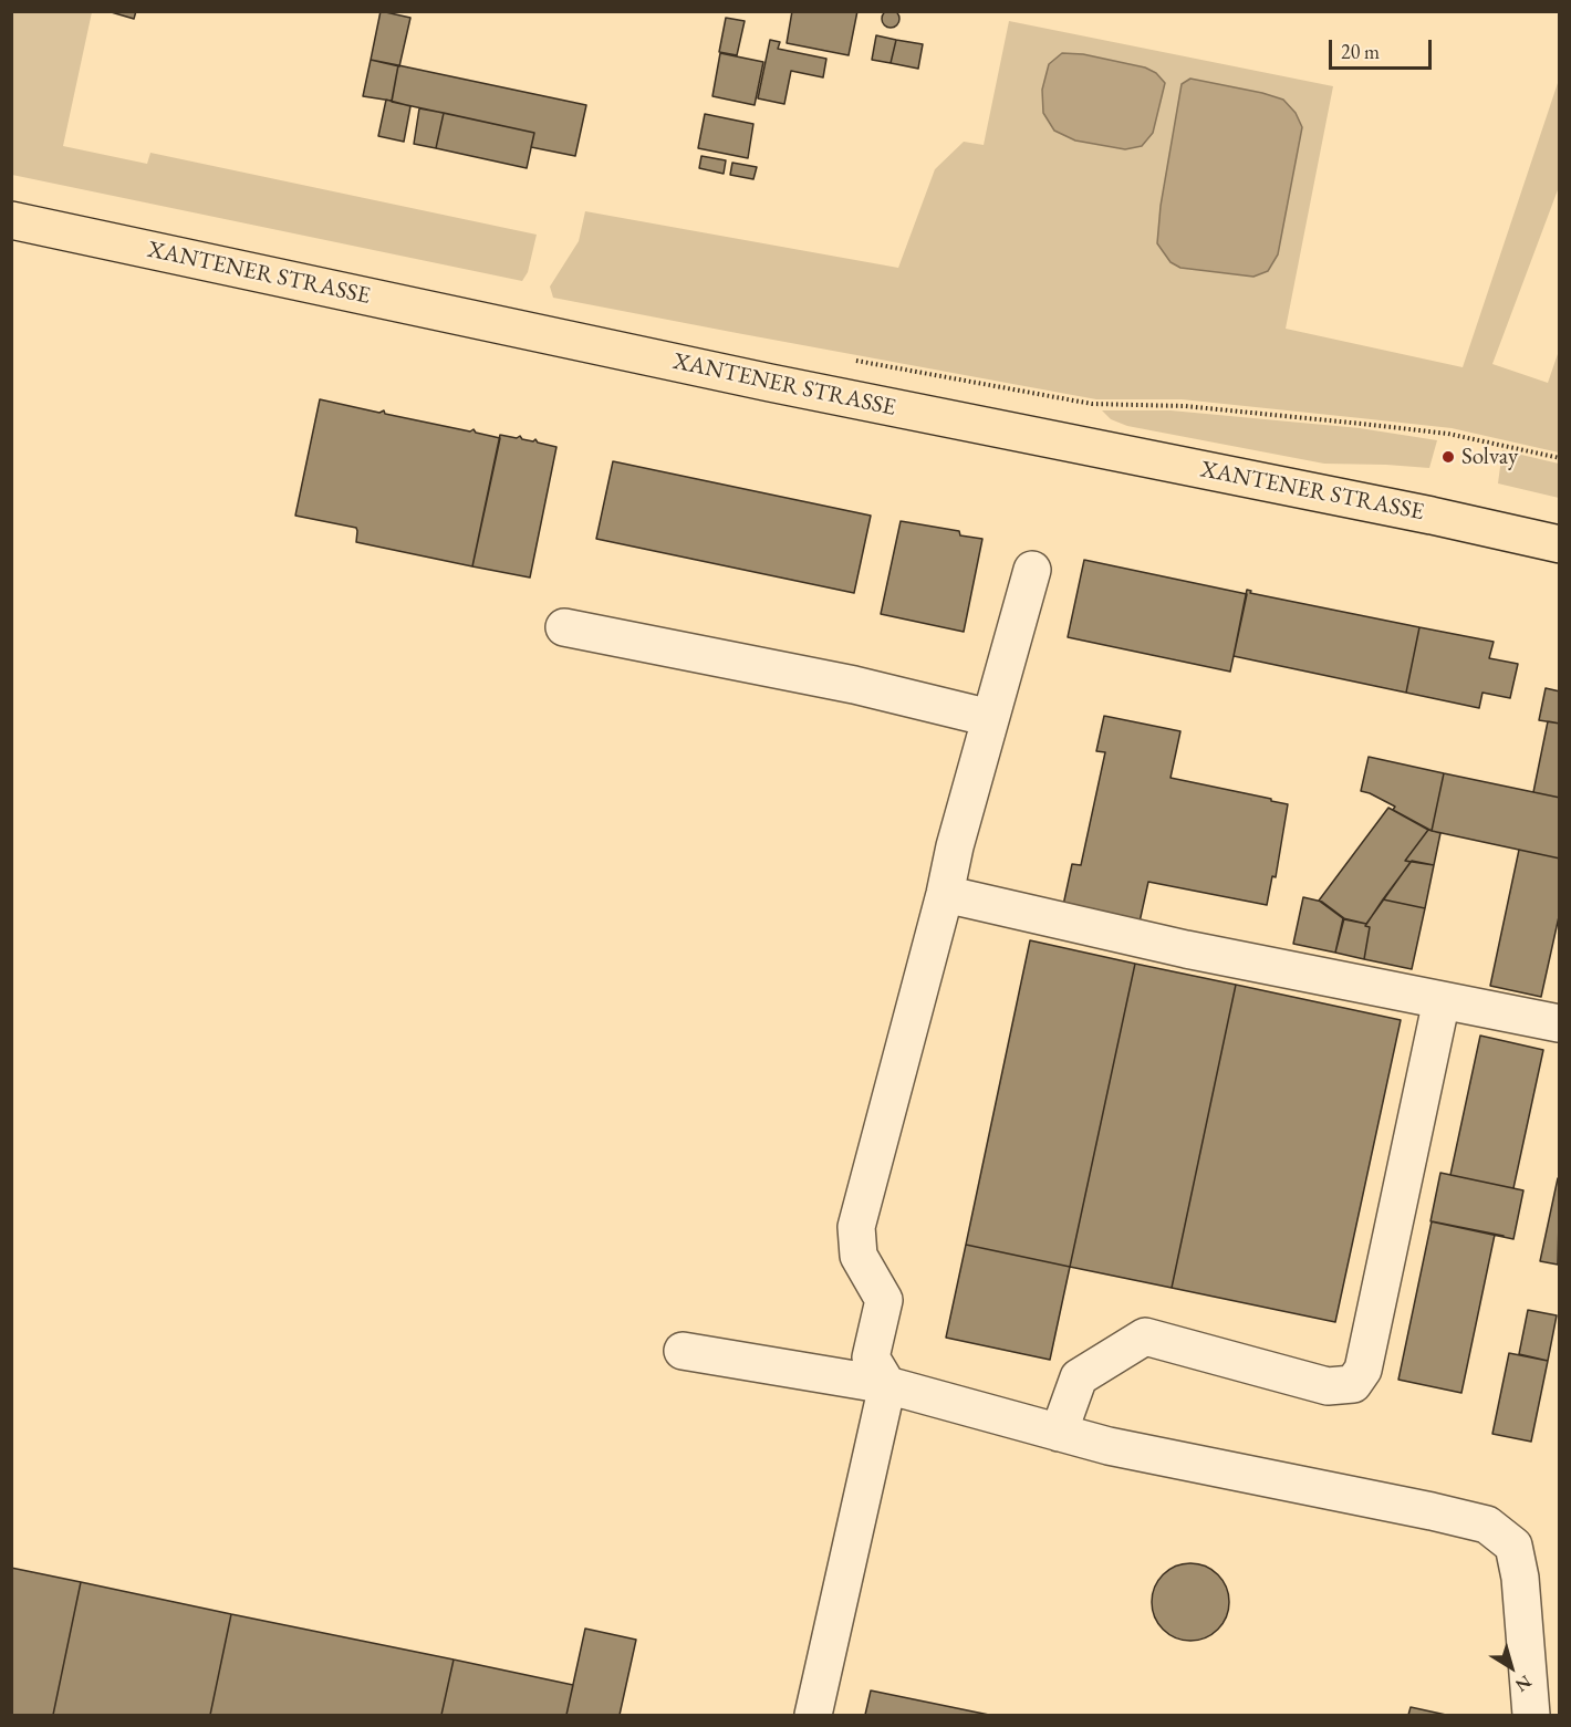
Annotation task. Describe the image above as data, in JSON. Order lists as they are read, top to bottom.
{
  "streets": {
    "main road": ["XANTENER STRASSE"]
  },
  "places": ["Solvay"],
  "scale_bar": "20 m",
  "north": "bottom right"
}
